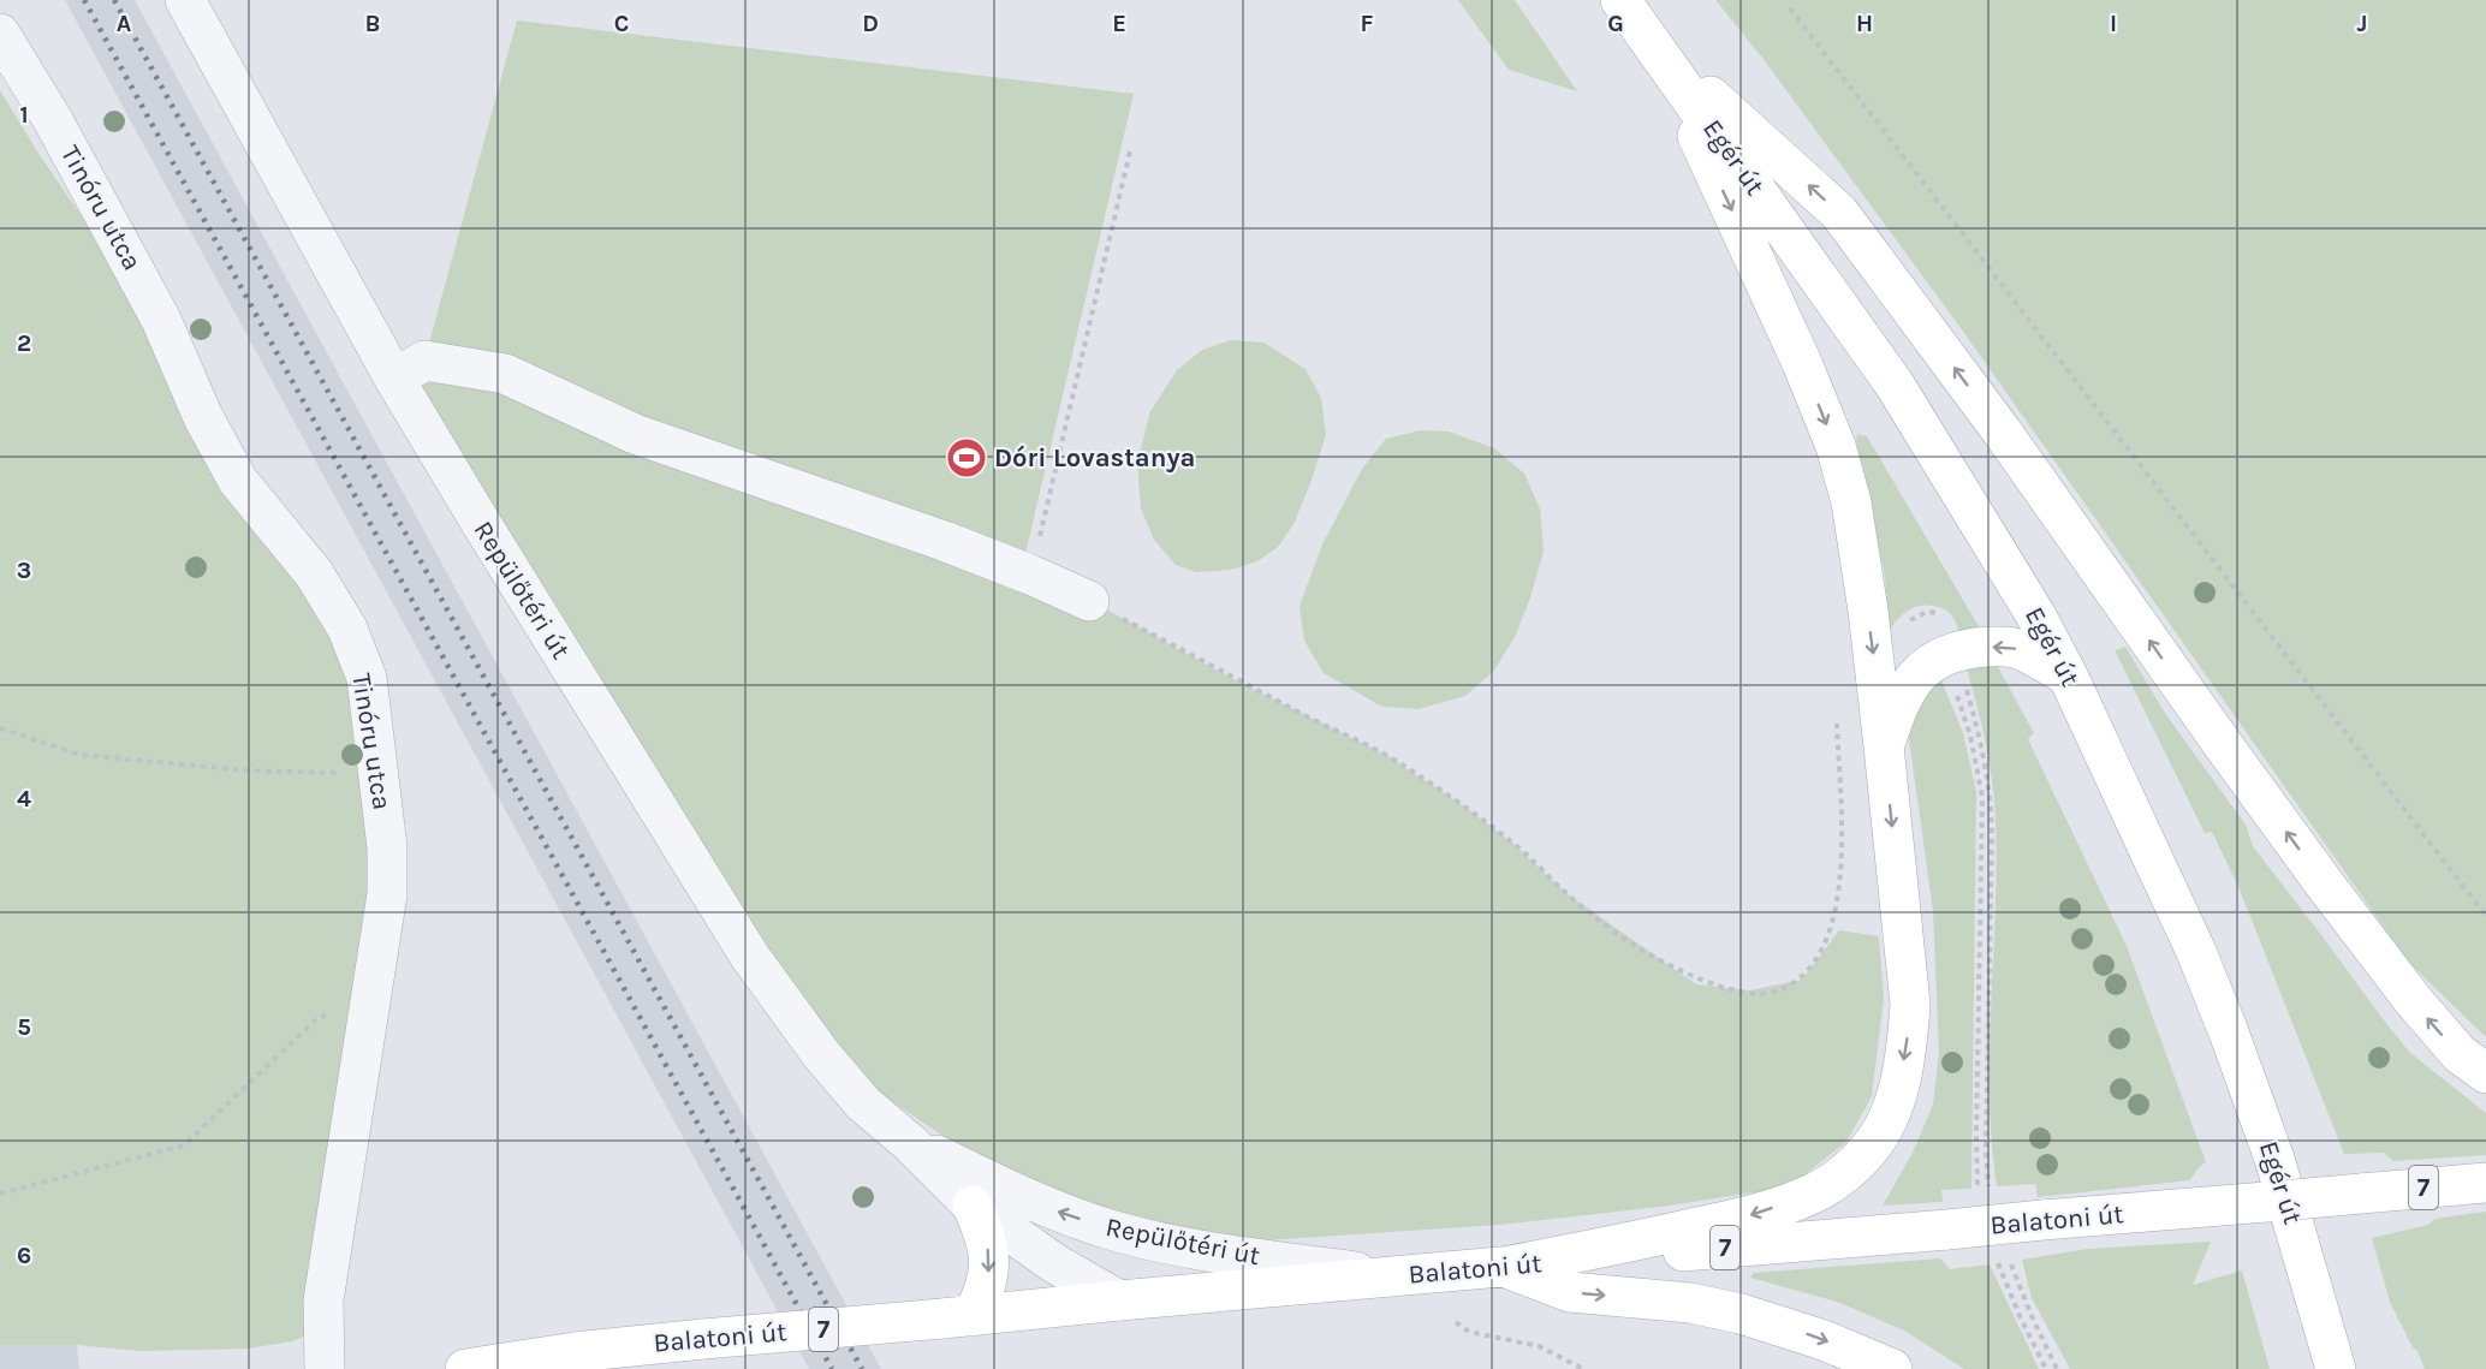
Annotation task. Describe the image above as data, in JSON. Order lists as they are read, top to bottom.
{
  "streets": {
    "main road": ["Egér út", "7", "Balatoni út"],
    "street": ["Tinóru utca", "Repülőtéri út"]
  },
  "crossings": [
    ["Repülőtéri út", "Balatoni út"]
  ],
  "places": {
    "sports": ["Dóri Lovastanya"]
  },
  "grid": {
    "columns": [
      "A",
      "B",
      "C",
      "D",
      "E",
      "F",
      "G",
      "H",
      "I",
      "J"
    ],
    "rows": [
      "1",
      "2",
      "3",
      "4",
      "5",
      "6"
    ]
  }
}
